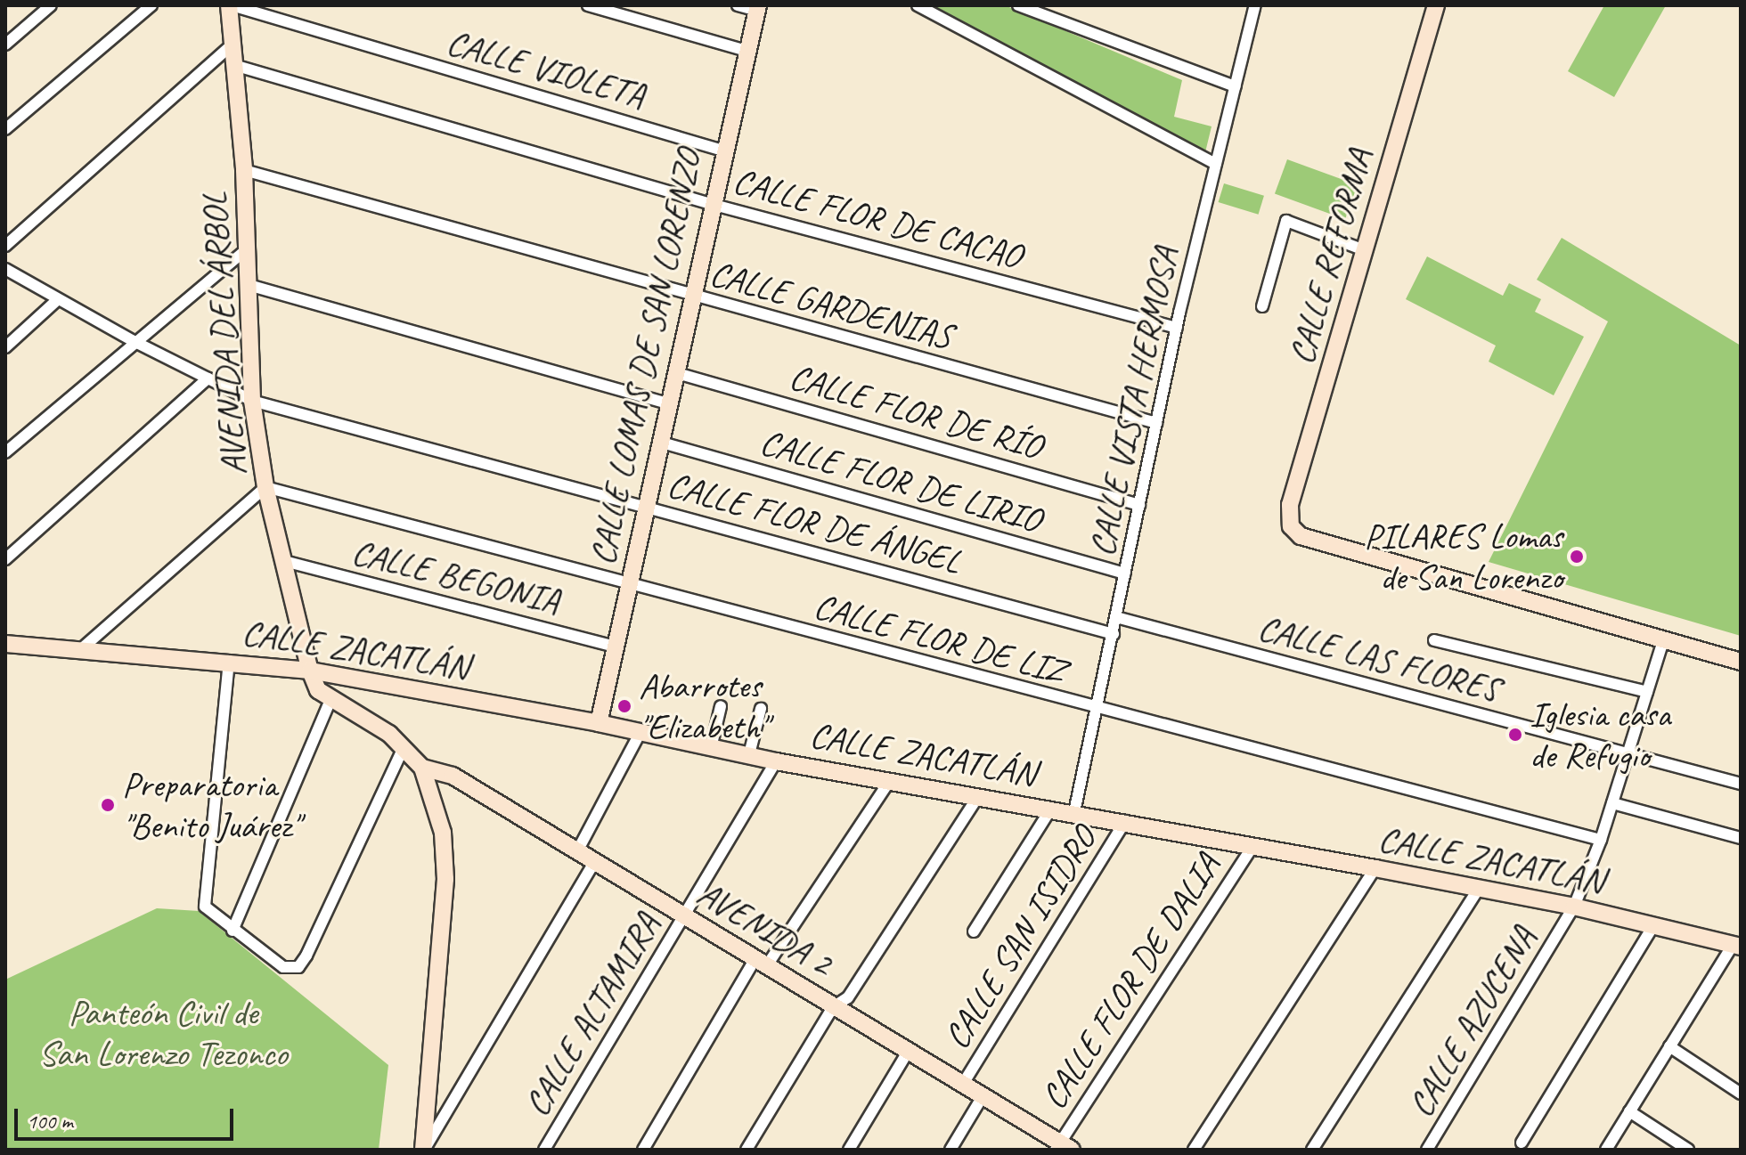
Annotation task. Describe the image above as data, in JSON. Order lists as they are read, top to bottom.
{
  "streets": {
    "street": [
      "CALLE VIOLETA",
      "CALLE FLOR DE CACAO",
      "CALLE REFORMA",
      "CALLE GARDENIAS",
      "AVENIDA DEL ÁRBOL",
      "CALLE LOMAS DE SAN LORENZO",
      "CALLE VISTA HERMOSA",
      "CALLE FLOR DE RÍO",
      "CALLE FLOR DE LIRIO",
      "CALLE FLOR DE ÁNGEL",
      "CALLE BEGONIA",
      "CALLE FLOR DE LIZ",
      "CALLE ZACATLÁN",
      "CALLE LAS FLORES",
      "AVENIDA 2",
      "CALLE SAN ISIDRO",
      "CALLE FLOR DE DALIA",
      "CALLE ALTAMIRA",
      "CALLE AZUCENA"
    ]
  },
  "crossings": [
    ["CALLE VIOLETA", "AVENIDA DEL ÁRBOL"],
    ["CALLE VIOLETA", "CALLE LOMAS DE SAN LORENZO"],
    ["CALLE FLOR DE CACAO", "AVENIDA DEL ÁRBOL"],
    ["CALLE FLOR DE CACAO", "CALLE LOMAS DE SAN LORENZO"],
    ["CALLE FLOR DE CACAO", "CALLE VISTA HERMOSA"],
    ["CALLE REFORMA", "CALLE AZUCENA"],
    ["CALLE GARDENIAS", "AVENIDA DEL ÁRBOL"],
    ["CALLE GARDENIAS", "CALLE LOMAS DE SAN LORENZO"],
    ["CALLE GARDENIAS", "CALLE VISTA HERMOSA"],
    ["AVENIDA DEL ÁRBOL", "CALLE FLOR DE ÁNGEL"],
    ["AVENIDA DEL ÁRBOL", "CALLE BEGONIA"],
    ["AVENIDA DEL ÁRBOL", "CALLE FLOR DE LIZ"],
    ["AVENIDA DEL ÁRBOL", "CALLE ZACATLÁN"],
    ["AVENIDA DEL ÁRBOL", "AVENIDA 2"],
    ["CALLE LOMAS DE SAN LORENZO", "CALLE FLOR DE RÍO"],
    ["CALLE LOMAS DE SAN LORENZO", "CALLE FLOR DE LIRIO"],
    ["CALLE LOMAS DE SAN LORENZO", "CALLE FLOR DE ÁNGEL"],
    ["CALLE LOMAS DE SAN LORENZO", "CALLE BEGONIA"],
    ["CALLE LOMAS DE SAN LORENZO", "CALLE FLOR DE LIZ"],
    ["CALLE LOMAS DE SAN LORENZO", "CALLE ZACATLÁN"],
    ["CALLE VISTA HERMOSA", "CALLE FLOR DE RÍO"],
    ["CALLE VISTA HERMOSA", "CALLE FLOR DE LIRIO"],
    ["CALLE VISTA HERMOSA", "CALLE FLOR DE ÁNGEL"],
    ["CALLE VISTA HERMOSA", "CALLE FLOR DE LIZ"],
    ["CALLE VISTA HERMOSA", "CALLE ZACATLÁN"],
    ["CALLE VISTA HERMOSA", "CALLE LAS FLORES"],
    ["CALLE FLOR DE LIZ", "CALLE AZUCENA"],
    ["CALLE ZACATLÁN", "CALLE SAN ISIDRO"],
    ["CALLE ZACATLÁN", "CALLE FLOR DE DALIA"],
    ["CALLE ZACATLÁN", "CALLE ALTAMIRA"],
    ["CALLE ZACATLÁN", "CALLE AZUCENA"],
    ["CALLE LAS FLORES", "CALLE AZUCENA"],
    ["AVENIDA 2", "CALLE SAN ISIDRO"],
    ["AVENIDA 2", "CALLE FLOR DE DALIA"],
    ["AVENIDA 2", "CALLE ALTAMIRA"]
  ],
  "parks": ["Panteón Civil de San Lorenzo Tezonco"],
  "places": [
    "PILARES Lomas de San Lorenzo",
    "Abarrotes \"Elizabeth\"",
    "Iglesia casa de Refugio",
    "Preparatoria \"Benito Juárez\""
  ],
  "scale_bar": "100 m"
}
